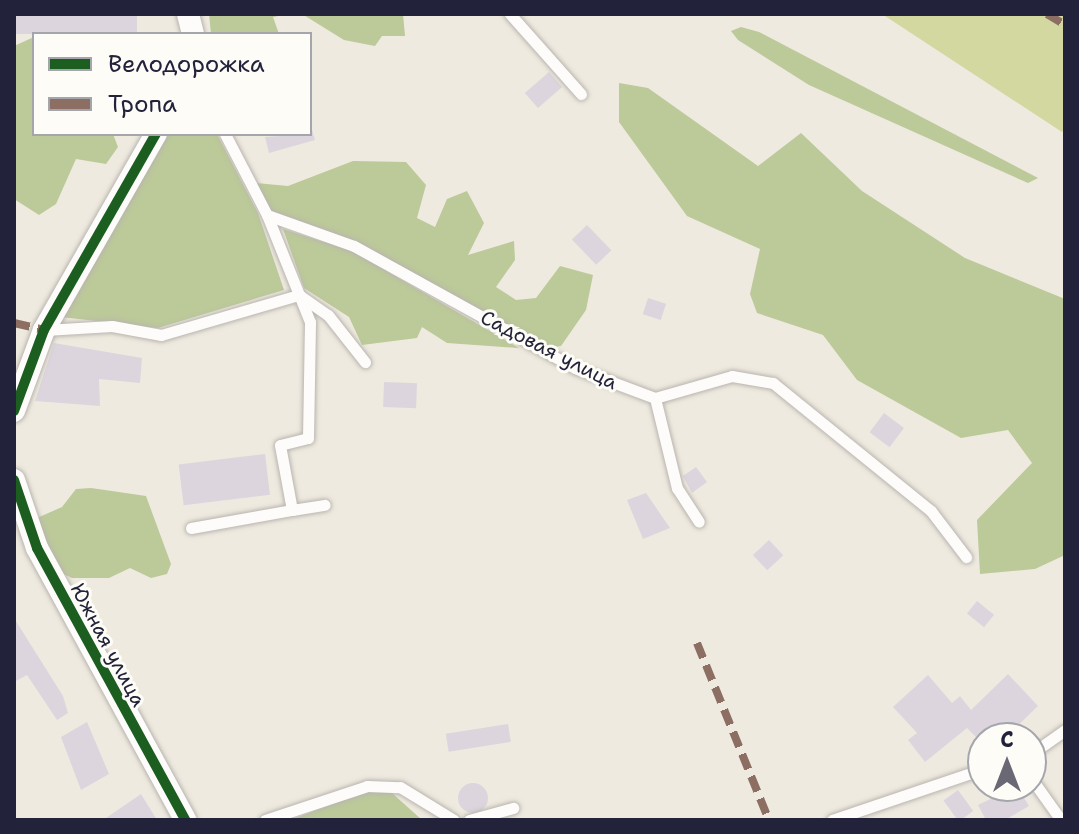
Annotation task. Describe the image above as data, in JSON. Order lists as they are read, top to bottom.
{
  "streets": {
    "street": ["Южная улица"],
    "lane": ["Садовая улица"]
  },
  "legend": ["Велодорожка", "Тропа"],
  "north": "top"
}
